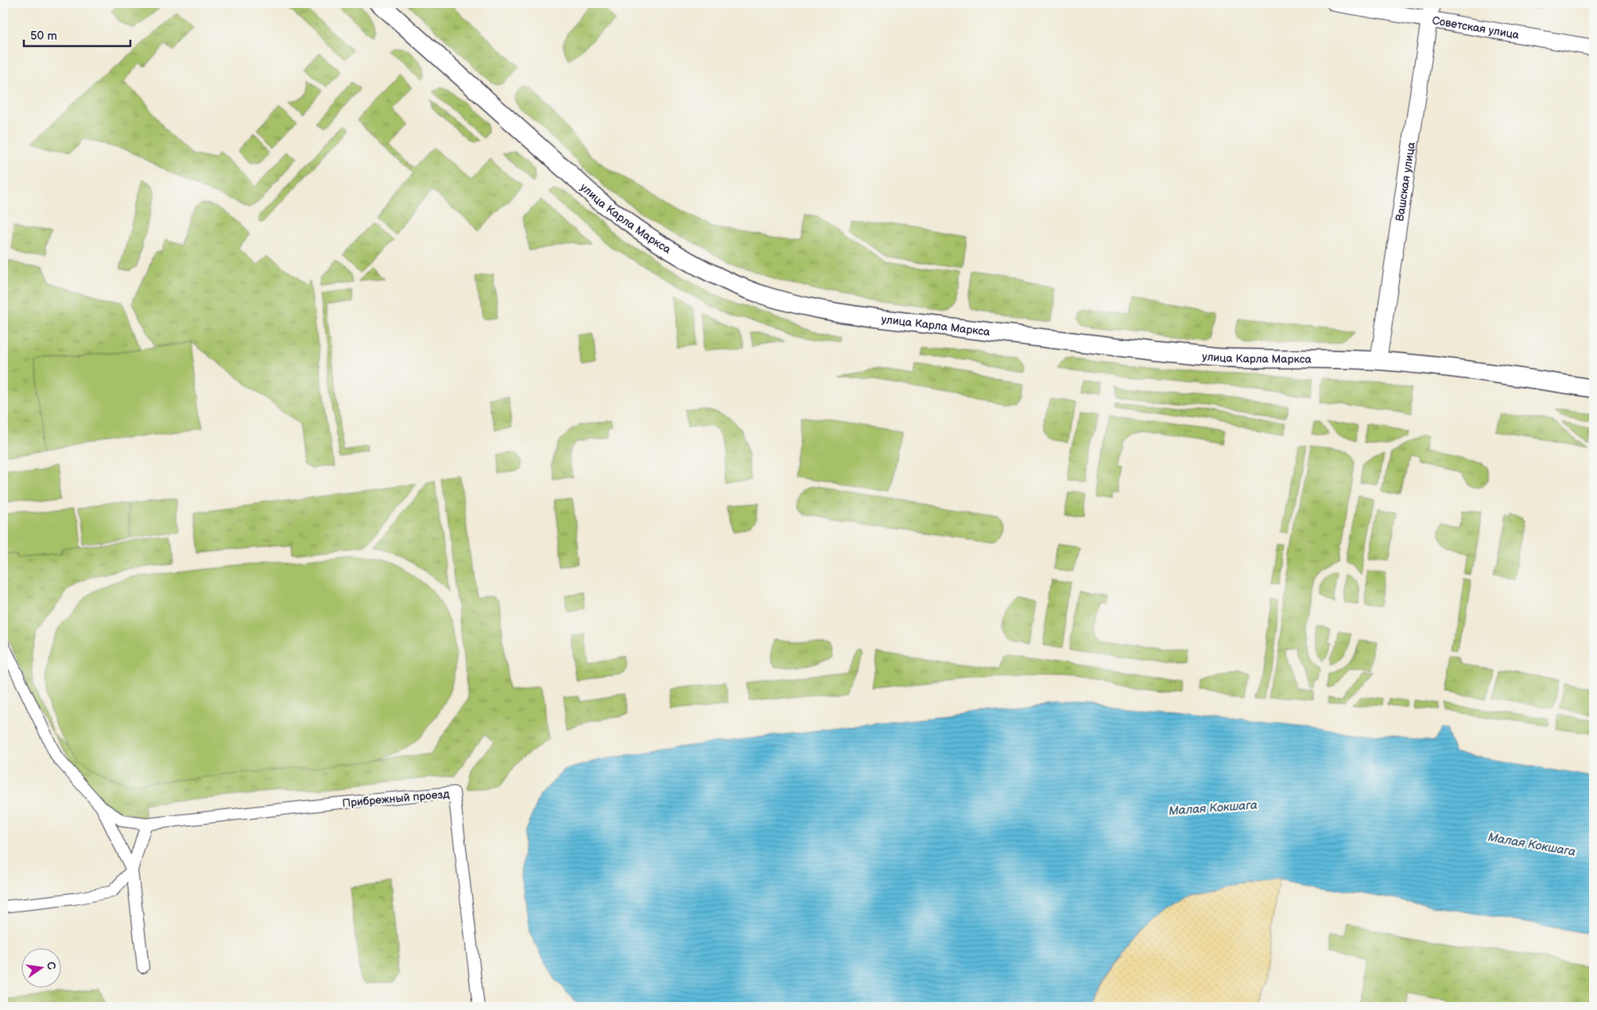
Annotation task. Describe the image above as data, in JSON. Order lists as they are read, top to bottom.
{
  "streets": {
    "main road": ["улица Карла Маркса"],
    "street": ["Советская улица", "Вашская улица", "Прибрежный проезд"]
  },
  "crossings": [
    ["Советская улица", "Вашская улица"],
    ["Вашская улица", "улица Карла Маркса"]
  ],
  "water": ["Малая Кокшага"],
  "scale_bar": "50 m",
  "north": "right"
}
